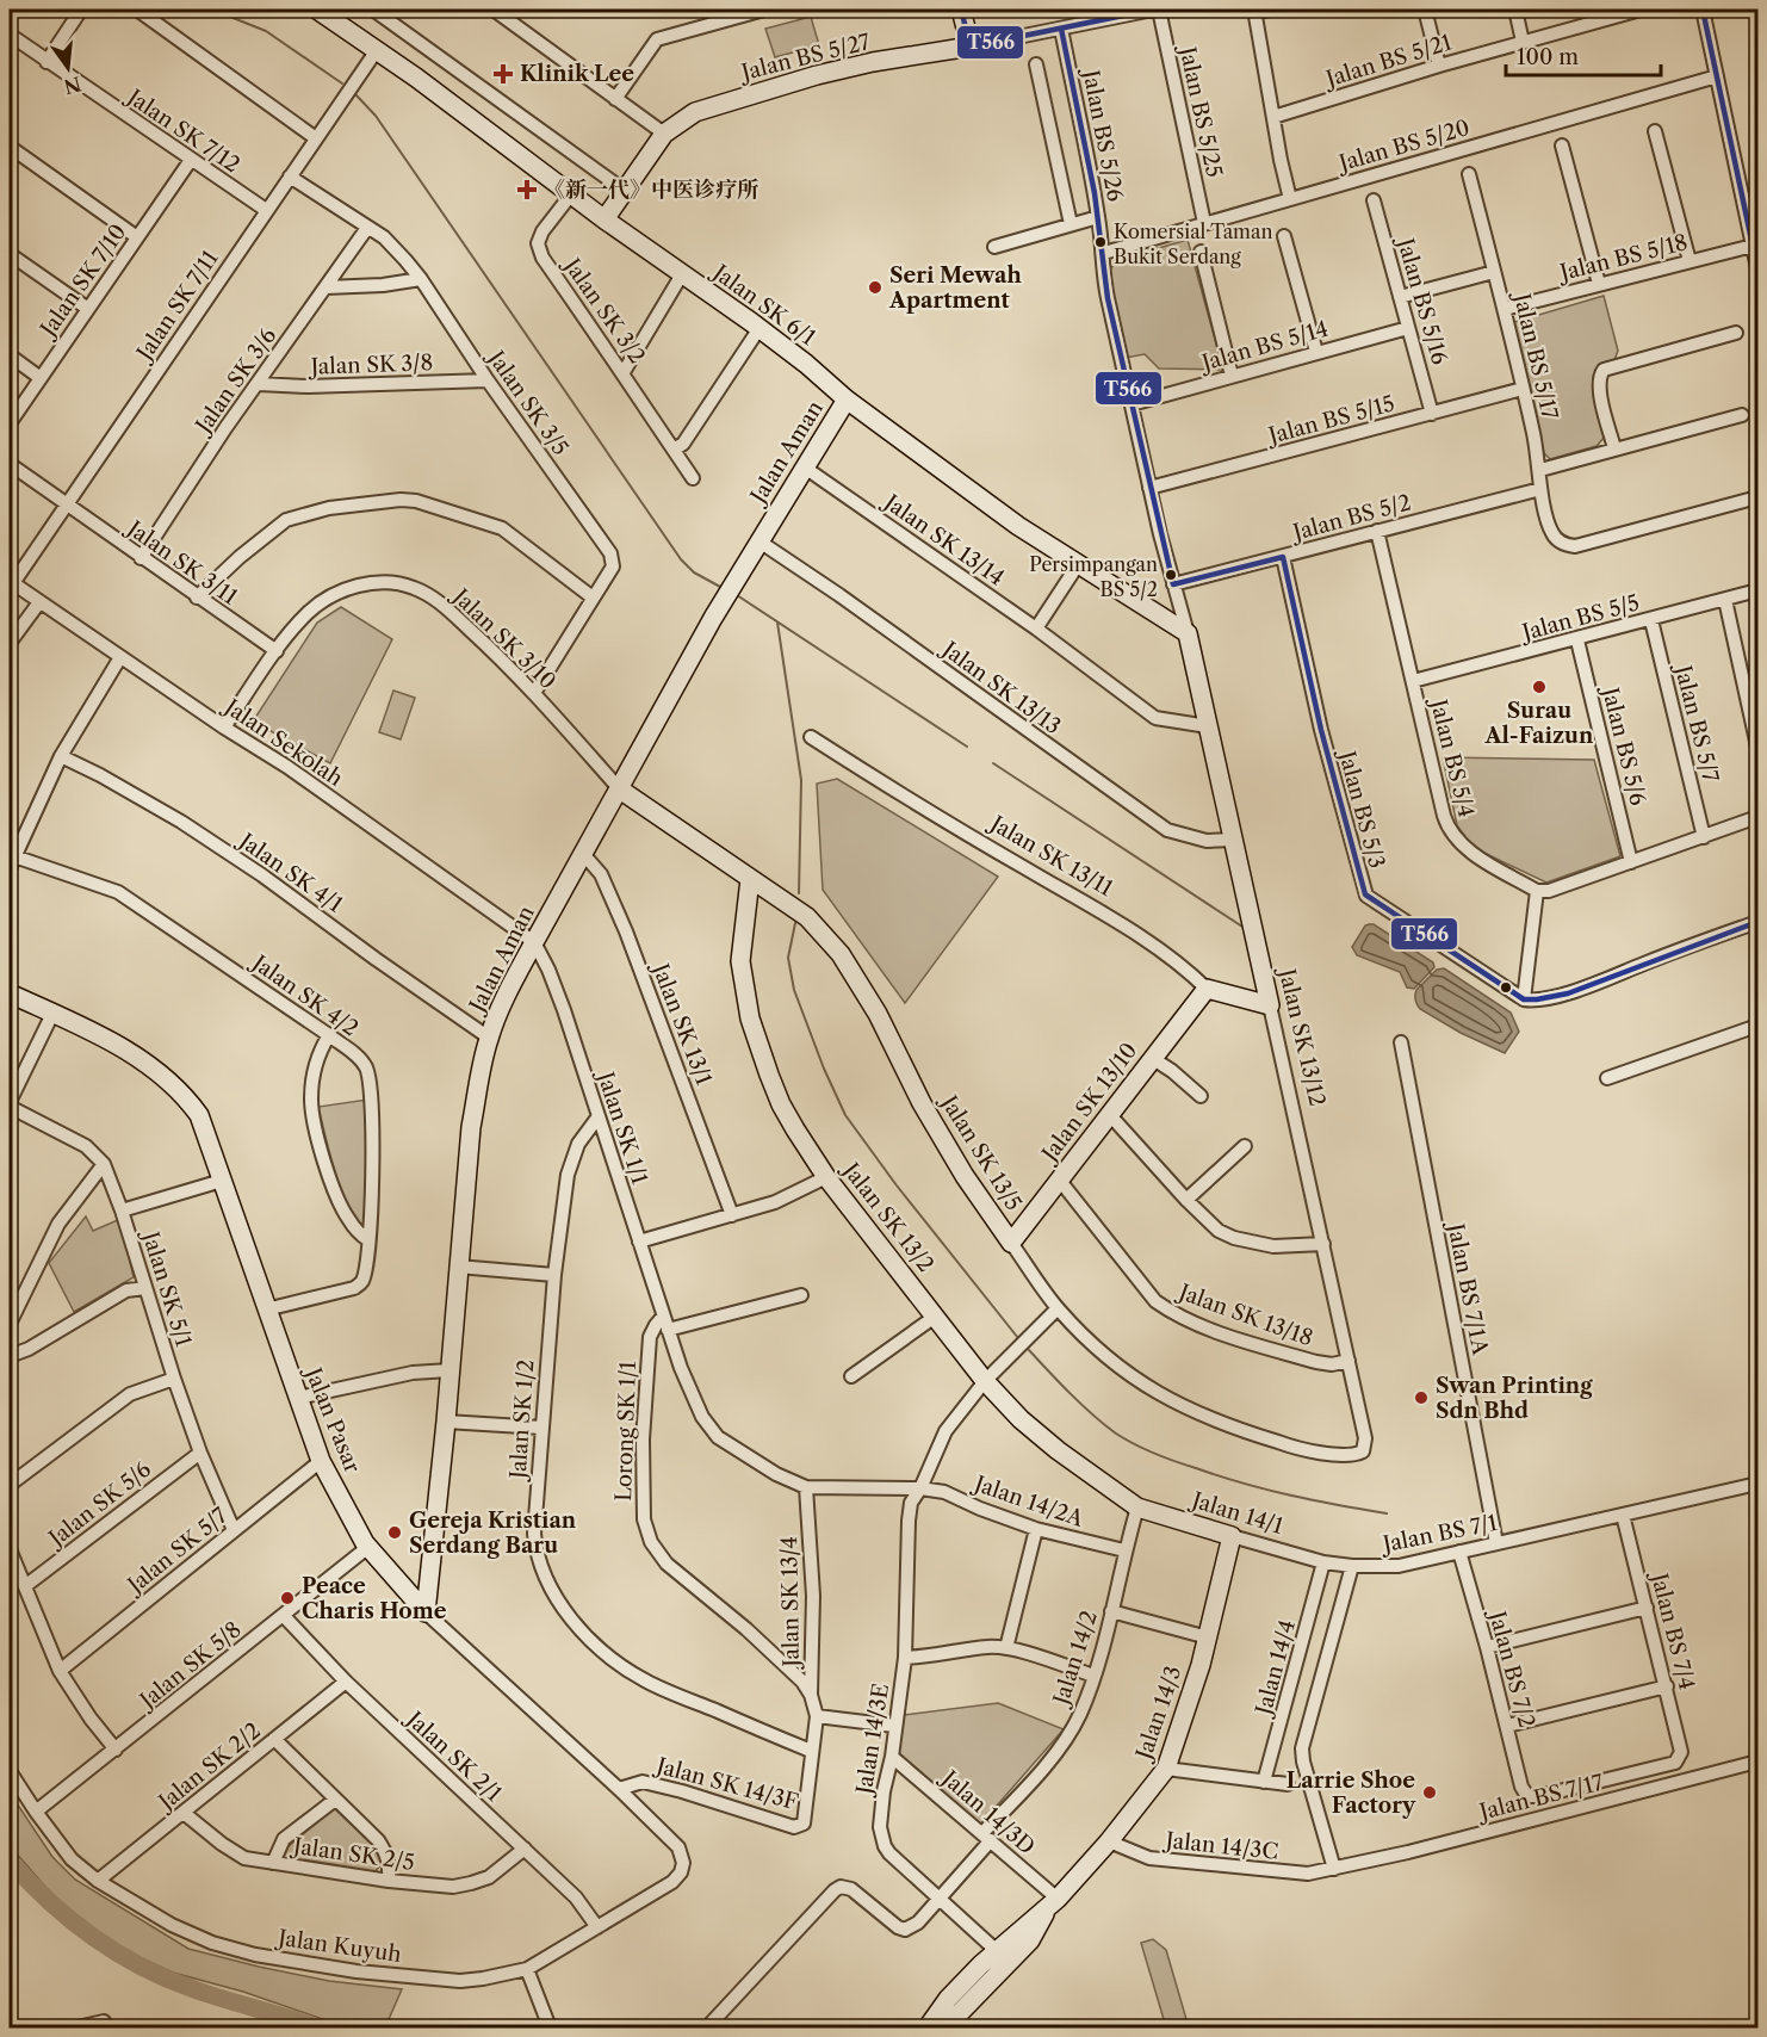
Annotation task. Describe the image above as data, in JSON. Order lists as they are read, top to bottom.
{
  "streets": {
    "street": [
      "Jalan BS 5/27",
      "Jalan BS 5/21",
      "Jalan BS 5/25",
      "Jalan SK 7/12",
      "Jalan BS 5/26",
      "Jalan BS 5/20",
      "Jalan BS 5/18",
      "Jalan SK 7/10",
      "Jalan BS 5/16",
      "Jalan SK 7/11",
      "Jalan SK 6/1",
      "Jalan SK 3/2",
      "Jalan BS 5/14",
      "Jalan BS 5/17",
      "Jalan SK 3/8",
      "Jalan SK 3/6",
      "Jalan SK 3/5",
      "Jalan BS 5/15",
      "Jalan Aman",
      "Jalan BS 5/2",
      "Jalan SK 13/14",
      "Jalan SK 3/11",
      "Jalan BS 5/5",
      "Jalan SK 3/10",
      "Jalan SK 13/13",
      "Jalan BS 5/7",
      "Jalan Sekolah",
      "Jalan BS 5/6",
      "Jalan BS 5/4",
      "Jalan BS 5/3",
      "Jalan SK 13/11",
      "Jalan SK 4/1",
      "Jalan SK 4/2",
      "Jalan SK 13/1",
      "Jalan SK 13/12",
      "Jalan SK 13/10",
      "Jalan SK 1/1",
      "Jalan SK 13/5",
      "Jalan SK 13/2",
      "Jalan SK 5/1",
      "Jalan BS 7/1A",
      "Jalan SK 13/18",
      "Jalan SK 1/2",
      "Jalan Pasar",
      "Lorong SK 1/1",
      "Jalan 14/2A",
      "Jalan SK 5/6",
      "Jalan 14/1",
      "Jalan BS 7/1",
      "Jalan SK 5/7",
      "Jalan SK 13/4",
      "Jalan BS 7/4",
      "Jalan 14/2",
      "Jalan SK 5/8",
      "Jalan 14/4",
      "Jalan BS 7/2",
      "Jalan 14/3",
      "Jalan 14/3E",
      "Jalan SK 2/1",
      "Jalan SK 2/2",
      "Jalan SK 14/3F",
      "Jalan BS 7/17",
      "Jalan 14/3D",
      "Jalan 14/3C",
      "Jalan SK 2/5",
      "Jalan Kuyuh"
    ]
  },
  "crossings": [
    ["Jalan BS 5/27", "Jalan BS 5/26"],
    ["Jalan BS 5/27", "Jalan SK 6/1"],
    ["Jalan BS 5/25", "Jalan BS 5/20"],
    ["Jalan SK 7/12", "Jalan SK 7/10"],
    ["Jalan SK 7/12", "Jalan SK 7/11"],
    ["Jalan BS 5/26", "Jalan BS 5/20"],
    ["Jalan BS 5/26", "Jalan SK 6/1"],
    ["Jalan BS 5/26", "Jalan BS 5/14"],
    ["Jalan BS 5/26", "Jalan BS 5/15"],
    ["Jalan BS 5/26", "Jalan BS 5/2"],
    ["Jalan BS 5/26", "Jalan SK 13/12"],
    ["Jalan BS 5/18", "Jalan BS 5/17"],
    ["Jalan BS 5/16", "Jalan BS 5/14"],
    ["Jalan BS 5/16", "Jalan BS 5/15"],
    ["Jalan SK 7/11", "Jalan SK 6/1"],
    ["Jalan SK 7/11", "Jalan SK 3/5"],
    ["Jalan SK 7/11", "Jalan SK 3/11"],
    ["Jalan SK 7/11", "Jalan Sekolah"],
    ["Jalan SK 6/1", "Jalan SK 3/2"],
    ["Jalan SK 6/1", "Jalan Aman"],
    ["Jalan SK 6/1", "Jalan SK 13/12"],
    ["Jalan BS 5/17", "Jalan BS 5/15"],
    ["Jalan BS 5/17", "Jalan BS 5/2"],
    ["Jalan SK 3/8", "Jalan SK 3/6"],
    ["Jalan SK 3/8", "Jalan SK 3/5"],
    ["Jalan SK 3/6", "Jalan SK 3/5"],
    ["Jalan SK 3/6", "Jalan SK 3/11"],
    ["Jalan SK 3/5", "Jalan SK 3/10"],
    ["Jalan Aman", "Jalan SK 13/14"],
    ["Jalan Aman", "Jalan SK 3/10"],
    ["Jalan Aman", "Jalan SK 13/13"],
    ["Jalan Aman", "Jalan Sekolah"],
    ["Jalan Aman", "Jalan SK 4/1"],
    ["Jalan Aman", "Jalan SK 13/1"],
    ["Jalan Aman", "Jalan SK 1/1"],
    ["Jalan Aman", "Jalan SK 13/5"],
    ["Jalan Aman", "Jalan Pasar"],
    ["Jalan BS 5/2", "Jalan BS 5/4"],
    ["Jalan BS 5/2", "Jalan BS 5/3"],
    ["Jalan SK 13/14", "Jalan SK 13/12"],
    ["Jalan SK 3/11", "Jalan SK 3/10"],
    ["Jalan BS 5/5", "Jalan BS 5/7"],
    ["Jalan BS 5/5", "Jalan BS 5/6"],
    ["Jalan BS 5/5", "Jalan BS 5/4"],
    ["Jalan SK 3/10", "Jalan Sekolah"],
    ["Jalan SK 3/10", "Jalan SK 13/5"],
    ["Jalan SK 13/13", "Jalan SK 13/12"],
    ["Jalan Sekolah", "Jalan SK 1/1"],
    ["Jalan SK 13/11", "Jalan SK 13/12"],
    ["Jalan SK 13/11", "Jalan SK 13/10"],
    ["Jalan SK 4/2", "Jalan Pasar"],
    ["Jalan SK 13/12", "Jalan SK 13/5"],
    ["Jalan SK 13/12", "Jalan SK 13/18"],
    ["Jalan SK 13/10", "Jalan SK 13/5"],
    ["Jalan SK 13/10", "Jalan SK 13/18"],
    ["Jalan SK 1/1", "Jalan SK 1/2"],
    ["Jalan SK 1/1", "Lorong SK 1/1"],
    ["Jalan SK 1/1", "Jalan 14/2A"],
    ["Jalan SK 1/1", "Jalan SK 13/4"],
    ["Jalan SK 1/1", "Jalan 14/3E"],
    ["Jalan SK 13/5", "Jalan SK 13/2"],
    ["Jalan SK 13/2", "Jalan 14/1"],
    ["Jalan SK 13/2", "Jalan 14/2"],
    ["Jalan SK 5/1", "Jalan SK 5/6"],
    ["Jalan SK 5/1", "Jalan SK 5/7"],
    ["Jalan BS 7/1A", "Jalan BS 7/1"],
    ["Jalan SK 1/2", "Jalan SK 14/3F"],
    ["Jalan Pasar", "Jalan SK 5/7"],
    ["Jalan Pasar", "Jalan SK 5/8"],
    ["Jalan Pasar", "Jalan SK 14/3F"],
    ["Jalan Pasar", "Jalan Kuyuh"],
    ["Lorong SK 1/1", "Jalan SK 13/4"],
    ["Jalan 14/2A", "Jalan 14/2"],
    ["Jalan 14/2A", "Jalan 14/3E"],
    ["Jalan 14/1", "Jalan BS 7/1"],
    ["Jalan 14/1", "Jalan 14/2"],
    ["Jalan 14/1", "Jalan 14/4"],
    ["Jalan 14/1", "Jalan 14/3"],
    ["Jalan BS 7/1", "Jalan BS 7/4"],
    ["Jalan BS 7/1", "Jalan BS 7/2"],
    ["Jalan SK 13/4", "Jalan SK 14/3F"],
    ["Jalan BS 7/4", "Jalan BS 7/2"],
    ["Jalan 14/2", "Jalan 14/3E"],
    ["Jalan 14/2", "Jalan 14/3D"],
    ["Jalan SK 5/8", "Jalan SK 2/1"],
    ["Jalan SK 5/8", "Jalan Kuyuh"],
    ["Jalan 14/3", "Jalan 14/3E"],
    ["Jalan 14/3", "Jalan 14/3D"],
    ["Jalan 14/3", "Jalan 14/3C"],
    ["Jalan 14/3E", "Jalan 14/3D"],
    ["Jalan SK 2/1", "Jalan SK 2/2"],
    ["Jalan SK 2/1", "Jalan SK 2/5"],
    ["Jalan SK 2/1", "Jalan Kuyuh"],
    ["Jalan SK 2/2", "Jalan SK 2/5"],
    ["Jalan SK 2/2", "Jalan Kuyuh"],
    ["Jalan BS 7/17", "Jalan 14/3C"]
  ],
  "places": {
    "health": ["Klinik Lee", "《新一代》中医诊疗所"],
    "other": [
      "Komersial Taman Bukit Serdang",
      "Seri Mewah Apartment",
      "Persimpangan BS 5/2",
      "Surau Al-Faizun",
      "Swan Printing Sdn Bhd",
      "Gereja Kristian Serdang Baru",
      "Peace Charis Home",
      "Larrie Shoe Factory"
    ]
  },
  "lines": ["transit line T566"],
  "scale_bar": "100 m",
  "north": "bottom"
}
